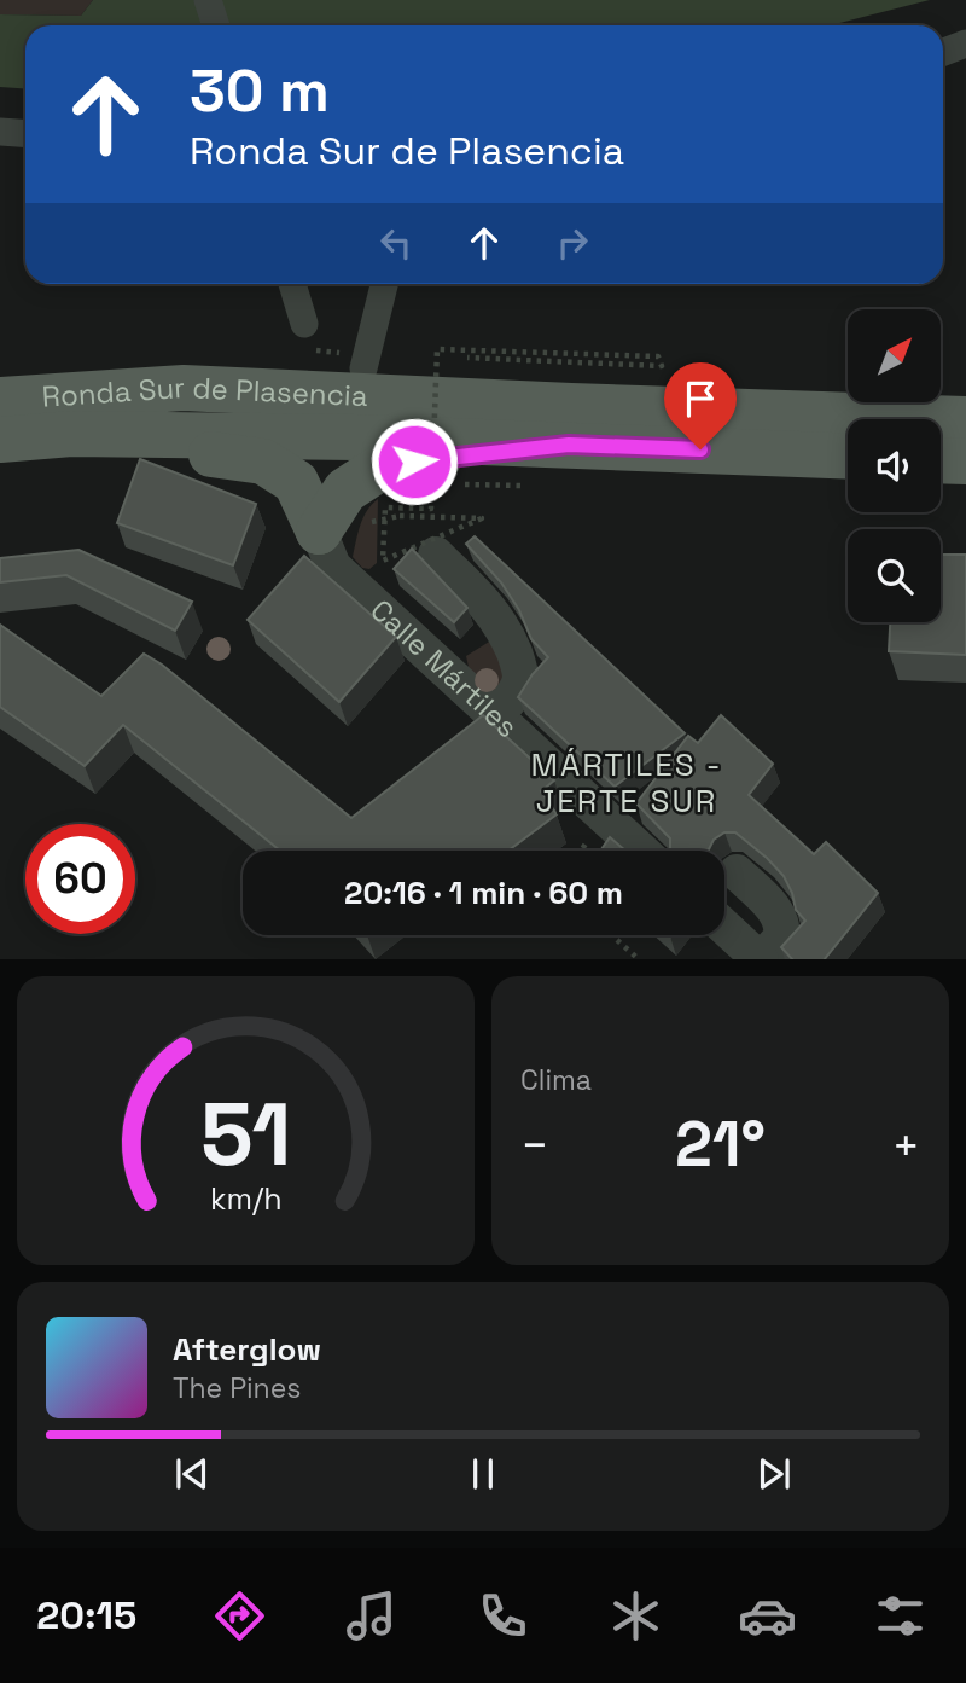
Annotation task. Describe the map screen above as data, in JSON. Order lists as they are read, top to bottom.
{
  "streets": {
    "main road": ["Ronda Sur de Plasencia"],
    "street": ["Calle Mártiles"]
  },
  "districts": ["MÁRTILES - JERTE SUR"],
  "north": "top right",
  "page": {
    "turn": ["30 m", "Ronda Sur de Plasencia"],
    "limit": "60",
    "trip": "20:16 · 1 min · 60 m",
    "tile": "Clima",
    "heat": ["−", "21°", "+"],
    "song": ["Afterglow", "The Pines"],
    "tabs": "20:15",
    "gauge": ["51", "km/h"]
  }
}
